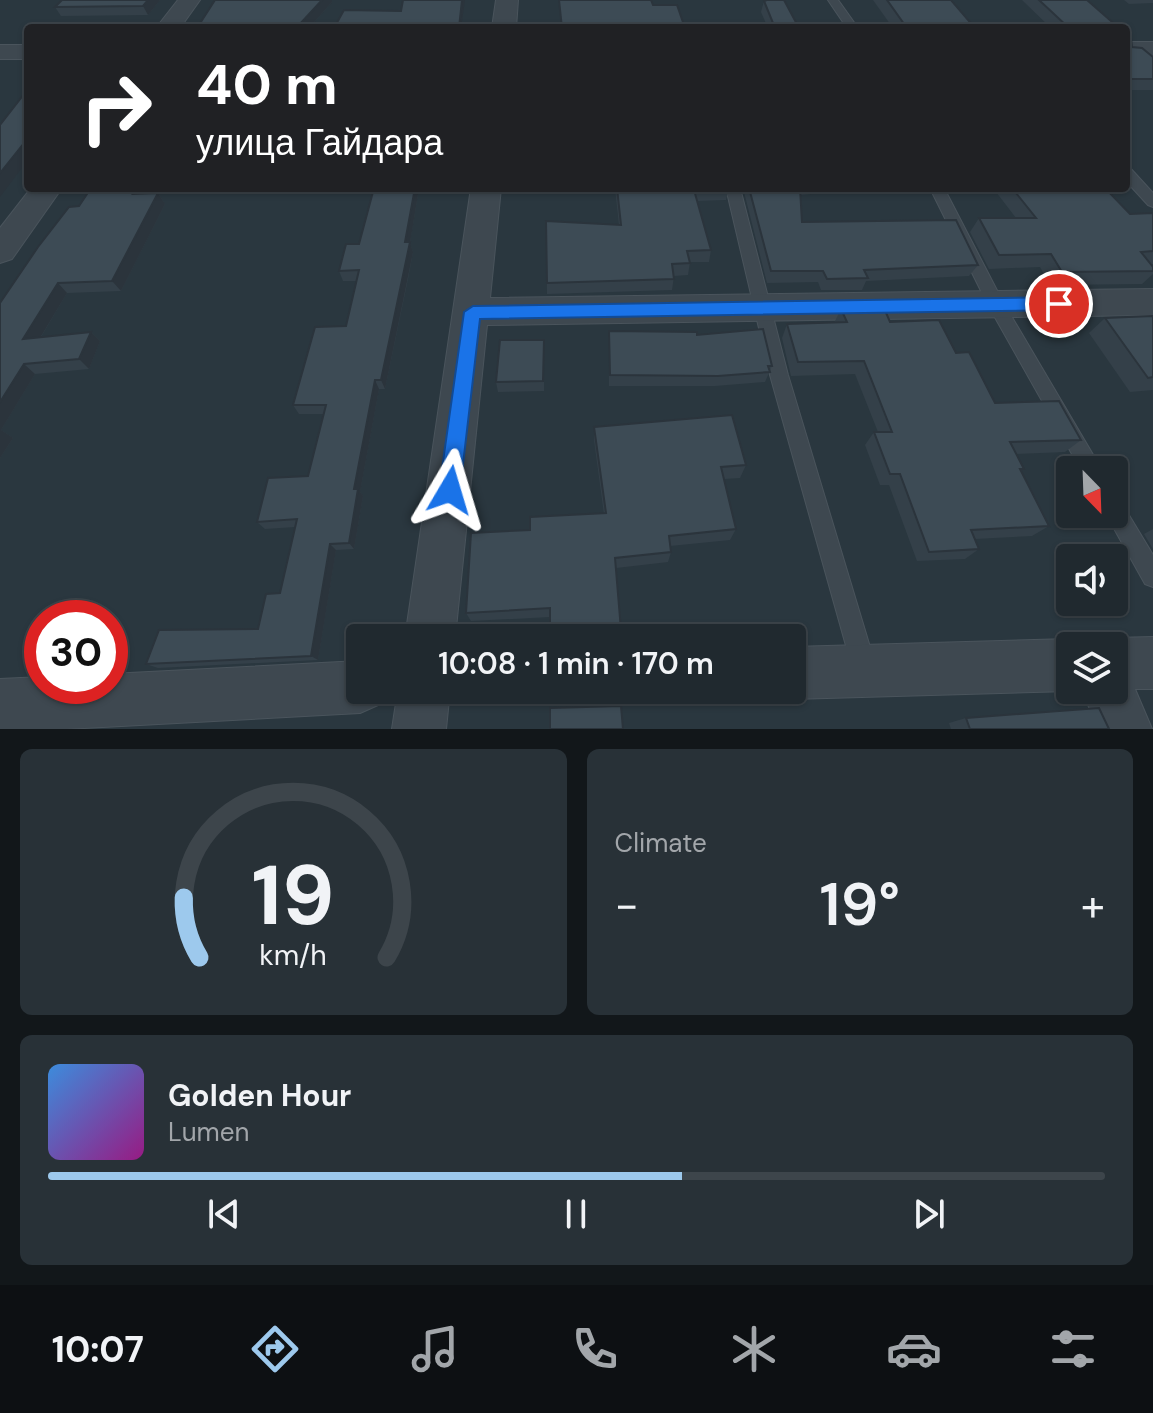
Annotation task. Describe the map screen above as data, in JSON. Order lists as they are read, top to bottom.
{
  "north": "bottom right",
  "page": {
    "turn": ["40 m", "улица Гайдара"],
    "limit": "30",
    "trip": "10:08 · 1 min · 170 m",
    "tile": "Climate",
    "heat": ["−", "19°", "+"],
    "song": ["Golden Hour", "Lumen"],
    "tabs": "10:07",
    "gauge": ["19", "km/h"]
  }
}
